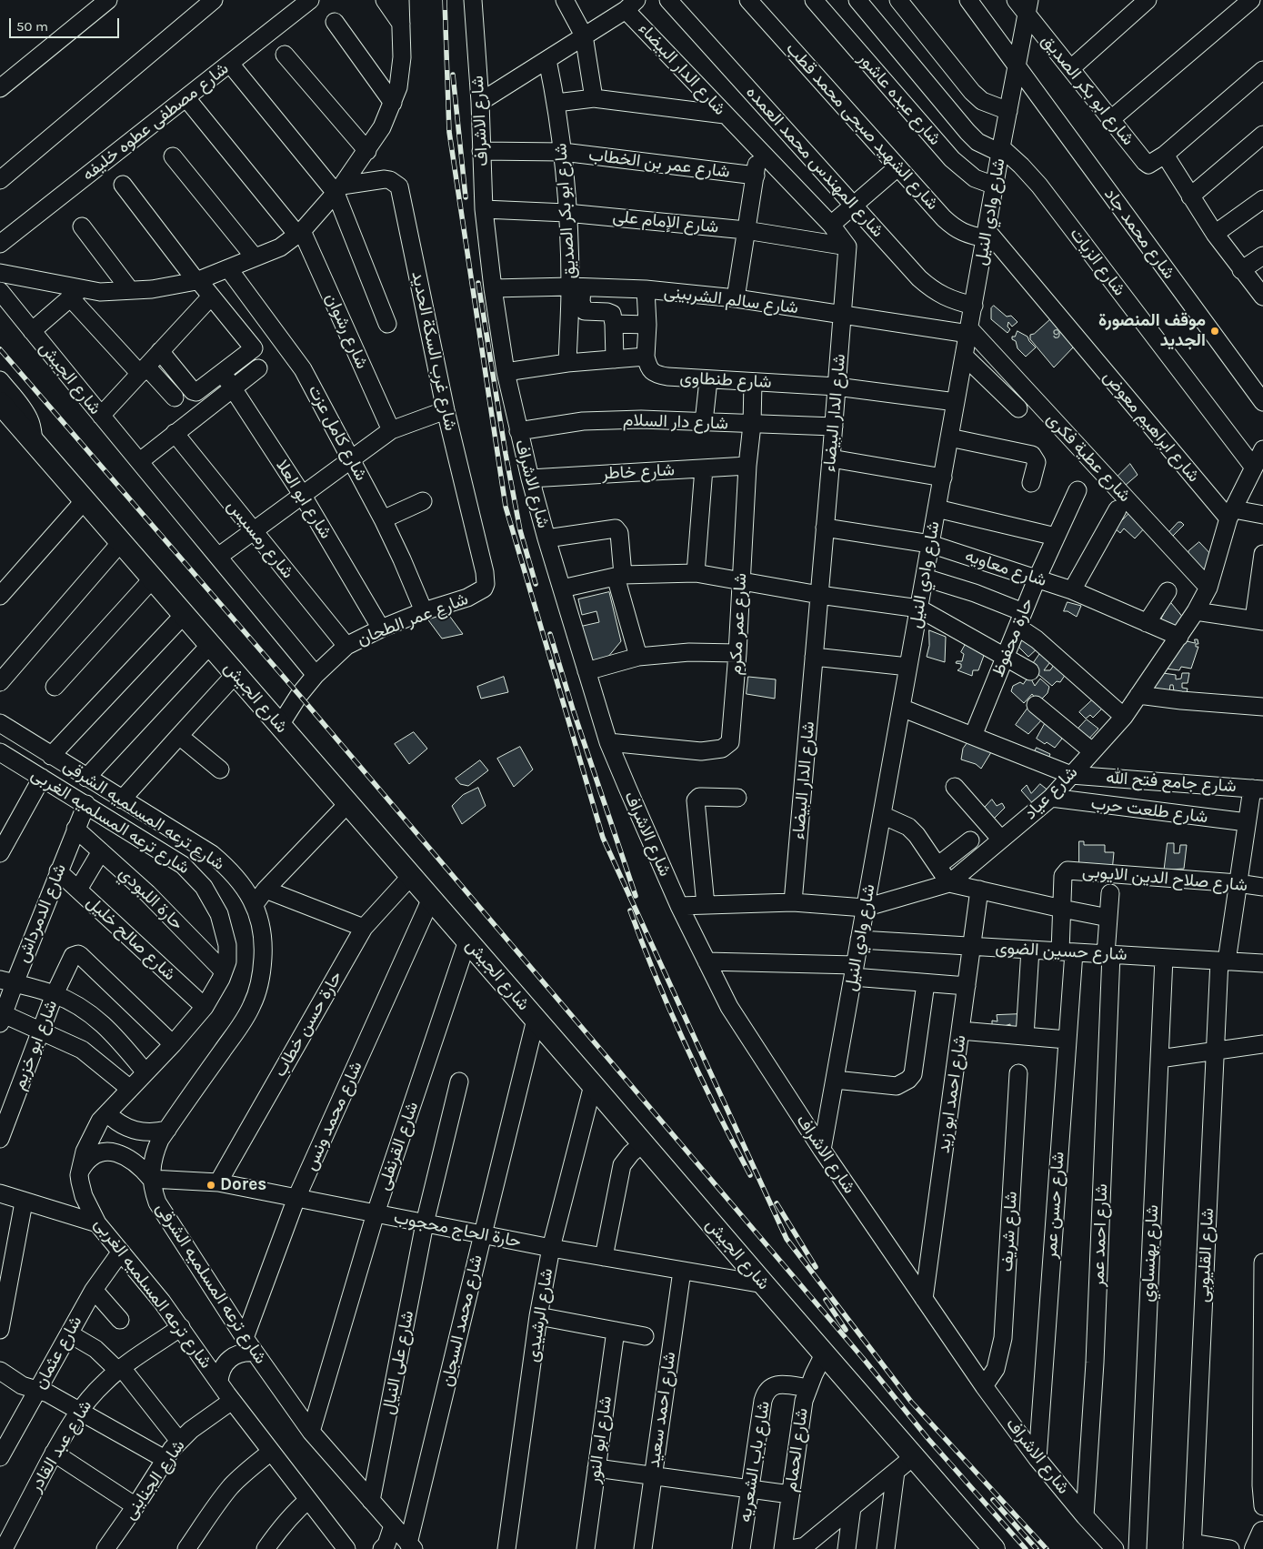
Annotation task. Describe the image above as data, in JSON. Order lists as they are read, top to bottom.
{
  "streets": {
    "main road": ["شارع الجيش"],
    "street": [
      "شارع الدار البيضاء",
      "شارع ابو بكر الصديق",
      "شارع عبده عاشور",
      "شارع الاشراف",
      "شارع مصطفى عطوه خليفه",
      "شارع الشهيد صبحى محمد قطب",
      "شارع المهندس محمد العمده",
      "شارع عمر بن الخطاب",
      "شارع وادي النيل",
      "شارع الإمام على",
      "شارع محمد جاد",
      "شارع الزيات",
      "شارع سالم الشربينى",
      "شارع رشوان",
      "شارع غرب السكة الحديد",
      "شارع طنطاوى",
      "شارع دار السلام",
      "شارع ابراهيم معوض",
      "شارع كامل عزت",
      "شارع عطية فكرى",
      "شارع خاطر",
      "شارع ابو العلا",
      "شارع رمسيس",
      "شارع معاويه",
      "شارع عمر الطحان",
      "شارع عمر مكرم",
      "حارة محفوظ",
      "شارع جامع فتح الله",
      "شارع عياد",
      "شارع طلعت حرب",
      "شارع ترعه المسلميه الشرقى",
      "شارع ترعه المسلميه الغربى",
      "شارع صلاح الدين الايوبى",
      "حارة اللبودي",
      "شارع الدمرداش",
      "شارع صالح خليل",
      "شارع حسين الضوى",
      "حارة حسن خطاب",
      "شارع ابو خزيم",
      "شارع احمد ابو زيد",
      "شارع محمد ونس",
      "شارع القرنفلى",
      "شارع حسن عمر",
      "حارة الحاج محجوب",
      "شارع شريف",
      "شارع احمد عمر",
      "شارع بهنساوي",
      "شارع القليوبى",
      "شارع الرشيدى",
      "شارع محمد السجان",
      "شارع عثمان",
      "شارع على النيال",
      "شارع احمد سعيد",
      "شارع ابو النور",
      "شارع عبد القادر",
      "شارع الحمام",
      "شارع باب الشعريه",
      "شارع الجناينى"
    ]
  },
  "crossings": [
    ["شارع الدار البيضاء", "شارع الإمام على"],
    ["شارع الدار البيضاء", "شارع سالم الشربينى"],
    ["شارع الدار البيضاء", "شارع طنطاوى"],
    ["شارع الدار البيضاء", "شارع دار السلام"],
    ["شارع الدار البيضاء", "شارع معاويه"],
    ["شارع الدار البيضاء", "شارع عياد"],
    ["شارع ابو بكر الصديق", "شارع عمر بن الخطاب"],
    ["شارع ابو بكر الصديق", "شارع وادي النيل"],
    ["شارع ابو بكر الصديق", "شارع الإمام على"],
    ["شارع ابو بكر الصديق", "شارع سالم الشربينى"],
    ["شارع عبده عاشور", "شارع وادي النيل"],
    ["شارع الاشراف", "شارع عمر بن الخطاب"],
    ["شارع الاشراف", "شارع وادي النيل"],
    ["شارع الاشراف", "شارع الإمام على"],
    ["شارع الاشراف", "شارع سالم الشربينى"],
    ["شارع الاشراف", "شارع دار السلام"],
    ["شارع الاشراف", "شارع خاطر"],
    ["شارع الاشراف", "شارع عمر مكرم"],
    ["شارع الاشراف", "شارع عياد"],
    ["شارع الاشراف", "شارع احمد ابو زيد"],
    ["شارع الاشراف", "شارع حسن عمر"],
    ["شارع الاشراف", "شارع شريف"],
    ["شارع الاشراف", "شارع احمد عمر"],
    ["شارع مصطفى عطوه خليفه", "شارع رشوان"],
    ["شارع الشهيد صبحى محمد قطب", "شارع وادي النيل"],
    ["شارع الشهيد صبحى محمد قطب", "شارع ابراهيم معوض"],
    ["شارع المهندس محمد العمده", "شارع وادي النيل"],
    ["شارع وادي النيل", "شارع محمد جاد"],
    ["شارع وادي النيل", "شارع الزيات"],
    ["شارع وادي النيل", "شارع سالم الشربينى"],
    ["شارع وادي النيل", "شارع طنطاوى"],
    ["شارع وادي النيل", "شارع ابراهيم معوض"],
    ["شارع وادي النيل", "شارع عطية فكرى"],
    ["شارع وادي النيل", "شارع معاويه"],
    ["شارع وادي النيل", "شارع جامع فتح الله"],
    ["شارع وادي النيل", "شارع عياد"],
    ["شارع وادي النيل", "شارع حسين الضوى"],
    ["شارع الزيات", "شارع عياد"],
    ["شارع سالم الشربينى", "شارع عطية فكرى"],
    ["شارع غرب السكة الحديد", "شارع عمر الطحان"],
    ["شارع الجيش", "شارع عمر الطحان"],
    ["شارع الجيش", "حارة حسن خطاب"],
    ["شارع الجيش", "شارع محمد ونس"],
    ["شارع الجيش", "شارع القرنفلى"],
    ["شارع الجيش", "حارة الحاج محجوب"],
    ["شارع الجيش", "شارع الرشيدى"],
    ["شارع الجيش", "شارع محمد السجان"],
    ["شارع الجيش", "شارع الحمام"],
    ["شارع طنطاوى", "شارع عمر مكرم"],
    ["شارع دار السلام", "شارع عمر مكرم"],
    ["شارع ابراهيم معوض", "شارع عياد"],
    ["شارع كامل عزت", "شارع عمر الطحان"],
    ["شارع عطية فكرى", "شارع عياد"],
    ["شارع خاطر", "شارع عمر مكرم"],
    ["شارع ابو العلا", "شارع عمر الطحان"],
    ["شارع رمسيس", "شارع عمر الطحان"],
    ["شارع معاويه", "حارة محفوظ"],
    ["شارع معاويه", "شارع عياد"],
    ["حارة محفوظ", "شارع جامع فتح الله"],
    ["شارع جامع فتح الله", "شارع عياد"],
    ["شارع جامع فتح الله", "شارع القليوبى"],
    ["شارع عياد", "شارع طلعت حرب"],
    ["شارع طلعت حرب", "شارع القليوبى"],
    ["شارع ترعه المسلميه الشرقى", "شارع محمد ونس"],
    ["شارع ترعه المسلميه الشرقى", "شارع القرنفلى"],
    ["شارع ترعه المسلميه الشرقى", "حارة الحاج محجوب"],
    ["شارع ترعه المسلميه الشرقى", "شارع محمد السجان"],
    ["شارع ترعه المسلميه الشرقى", "شارع على النيال"],
    ["شارع ترعه المسلميه الغربى", "حارة اللبودي"],
    ["شارع ترعه المسلميه الغربى", "شارع الدمرداش"],
    ["شارع ترعه المسلميه الغربى", "شارع صالح خليل"],
    ["شارع ترعه المسلميه الغربى", "شارع ابو خزيم"],
    ["شارع ترعه المسلميه الغربى", "شارع عثمان"],
    ["شارع ترعه المسلميه الغربى", "شارع عبد القادر"],
    ["شارع ترعه المسلميه الغربى", "شارع الجناينى"],
    ["شارع صلاح الدين الايوبى", "شارع حسين الضوى"],
    ["شارع صلاح الدين الايوبى", "شارع حسن عمر"],
    ["شارع صلاح الدين الايوبى", "شارع القليوبى"],
    ["حارة اللبودي", "شارع الدمرداش"],
    ["شارع الدمرداش", "شارع صالح خليل"],
    ["شارع حسين الضوى", "شارع احمد ابو زيد"],
    ["شارع حسين الضوى", "شارع حسن عمر"],
    ["شارع حسين الضوى", "شارع احمد عمر"],
    ["شارع حسين الضوى", "شارع بهنساوي"],
    ["شارع حسين الضوى", "شارع القليوبى"],
    ["حارة حسن خطاب", "حارة الحاج محجوب"],
    ["شارع محمد ونس", "حارة الحاج محجوب"],
    ["شارع القرنفلى", "حارة الحاج محجوب"],
    ["حارة الحاج محجوب", "شارع الرشيدى"],
    ["حارة الحاج محجوب", "شارع محمد السجان"],
    ["حارة الحاج محجوب", "شارع على النيال"],
    ["حارة الحاج محجوب", "شارع احمد سعيد"],
    ["شارع الحمام", "شارع باب الشعريه"]
  ],
  "places": ["موقف المنصورة الجديد", "Dores"],
  "house_numbers": ["9"],
  "scale_bar": "50 m"
}
